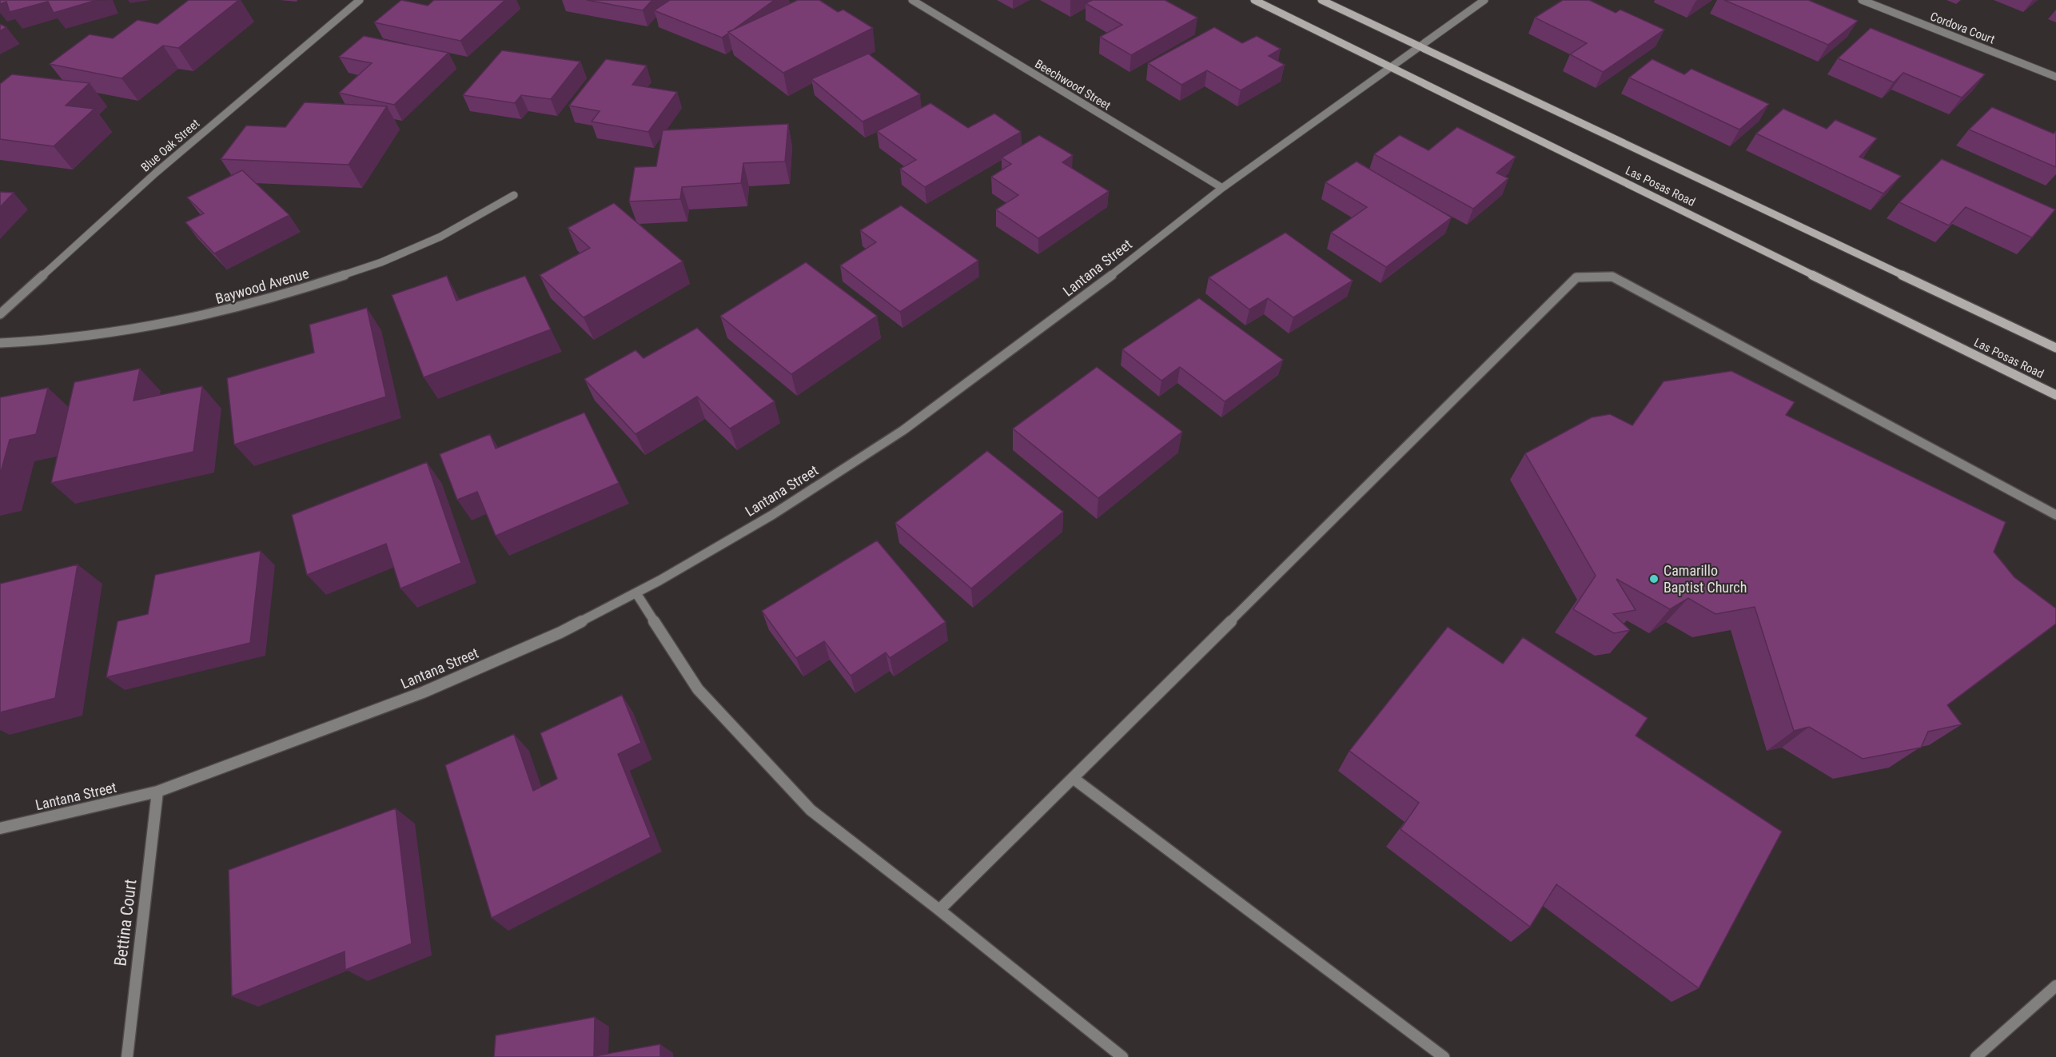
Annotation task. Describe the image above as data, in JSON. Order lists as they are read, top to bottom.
{
  "streets": {
    "main road": ["Las Posas Road"],
    "street": [
      "Cordova Court",
      "Beechwood Street",
      "Blue Oak Street",
      "Lantana Street",
      "Baywood Avenue",
      "Bettina Court"
    ]
  },
  "crossings": [
    ["Beechwood Street", "Lantana Street"],
    ["Las Posas Road", "Lantana Street"],
    ["Lantana Street", "Bettina Court"]
  ],
  "places": ["Camarillo Baptist Church"]
}
